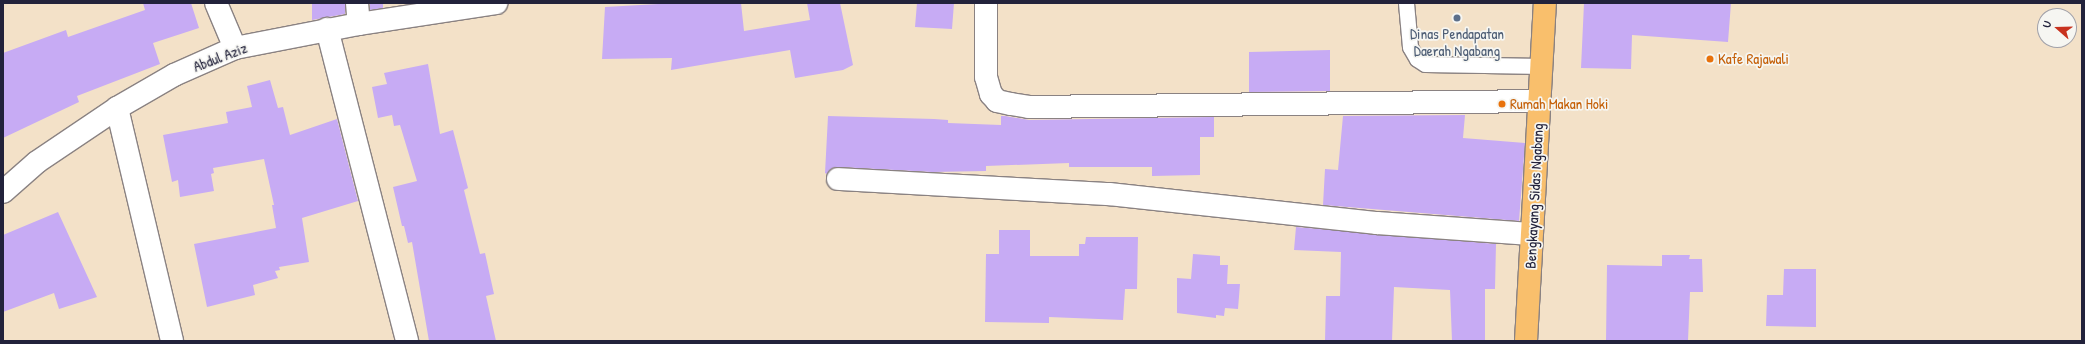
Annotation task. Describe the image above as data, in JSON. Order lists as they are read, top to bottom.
{
  "streets": {
    "highway": ["Bengkayang Sidas Ngabang"],
    "street": ["Abdul Aziz"]
  },
  "places": ["Dinas Pendapatan Daerah Ngabang", "Kafe Rajawali", "Rumah Makan Hoki"],
  "north": "left"
}
